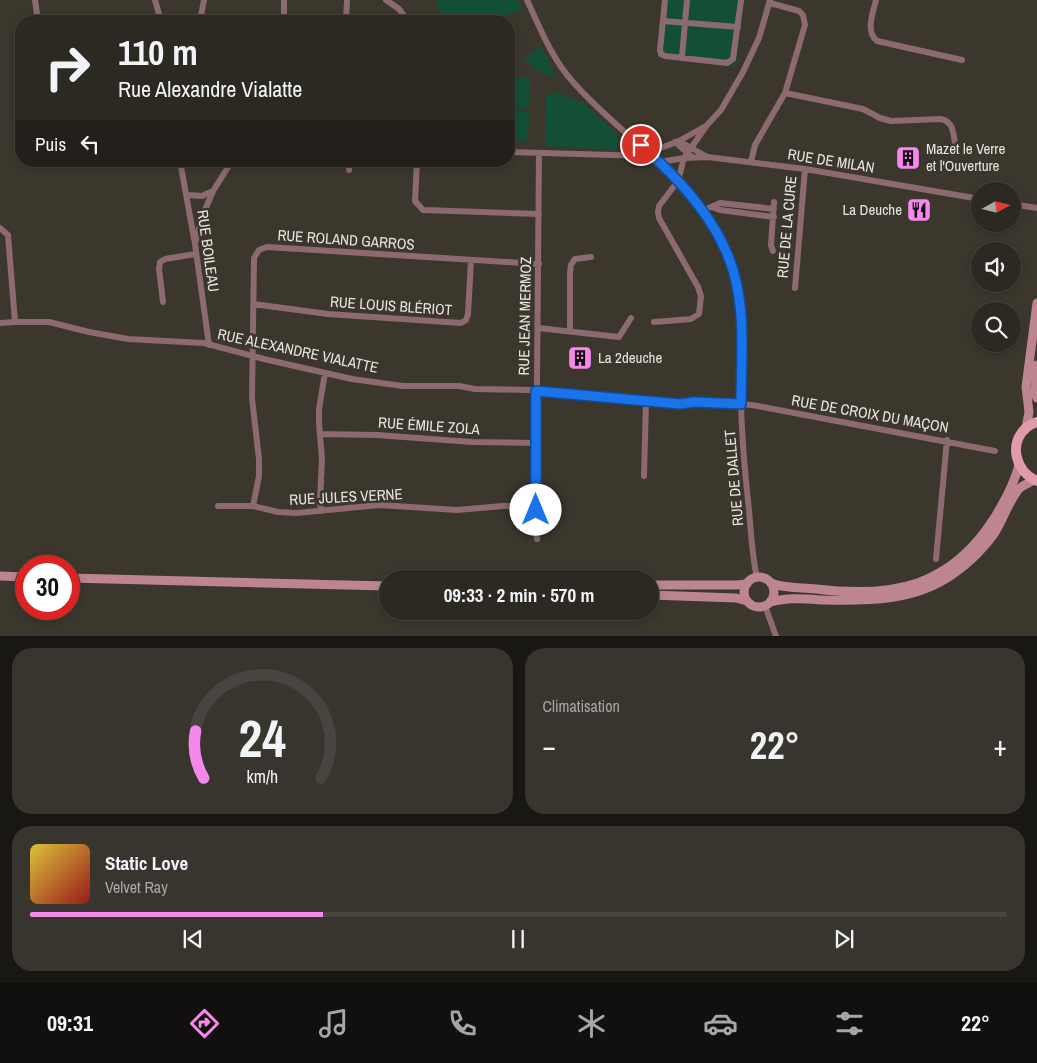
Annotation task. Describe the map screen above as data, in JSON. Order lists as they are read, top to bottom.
{
  "streets": {
    "street": [
      "RUE DE MILAN",
      "RUE DE LA CURE",
      "RUE ROLAND GARROS",
      "RUE BOILEAU",
      "RUE LOUIS BLÉRIOT",
      "RUE JEAN MERMOZ",
      "RUE ALEXANDRE VIALATTE",
      "RUE DE CROIX DU MAÇON",
      "RUE ÉMILE ZOLA",
      "RUE DE DALLET",
      "RUE JULES VERNE"
    ]
  },
  "crossings": [
    ["RUE DE MILAN", "RUE DE LA CURE"],
    ["RUE DE MILAN", "RUE DE DALLET"],
    ["RUE ROLAND GARROS", "RUE LOUIS BLÉRIOT"],
    ["RUE ROLAND GARROS", "RUE JEAN MERMOZ"],
    ["RUE ROLAND GARROS", "RUE ALEXANDRE VIALATTE"],
    ["RUE ROLAND GARROS", "RUE JULES VERNE"],
    ["RUE BOILEAU", "RUE ALEXANDRE VIALATTE"],
    ["RUE JEAN MERMOZ", "RUE ALEXANDRE VIALATTE"],
    ["RUE JEAN MERMOZ", "RUE ÉMILE ZOLA"],
    ["RUE JEAN MERMOZ", "RUE JULES VERNE"],
    ["RUE ALEXANDRE VIALATTE", "RUE DE CROIX DU MAÇON"],
    ["RUE ALEXANDRE VIALATTE", "RUE DE DALLET"],
    ["RUE DE CROIX DU MAÇON", "RUE DE DALLET"]
  ],
  "places": {
    "building": ["Mazet le Verre et l'Ouverture", "La 2deuche"],
    "restaurant": ["La Deuche"]
  },
  "north": "right",
  "page": {
    "turn": ["110 m", "Rue Alexandre Vialatte"],
    "then": "Puis",
    "limit": "30",
    "trip": "09:33 · 2 min · 570 m",
    "tile": "Climatisation",
    "heat": ["−", "22°", "+"],
    "song": ["Static Love", "Velvet Ray"],
    "tabs": ["09:31", "22°"],
    "gauge": ["24", "km/h"]
  }
}
